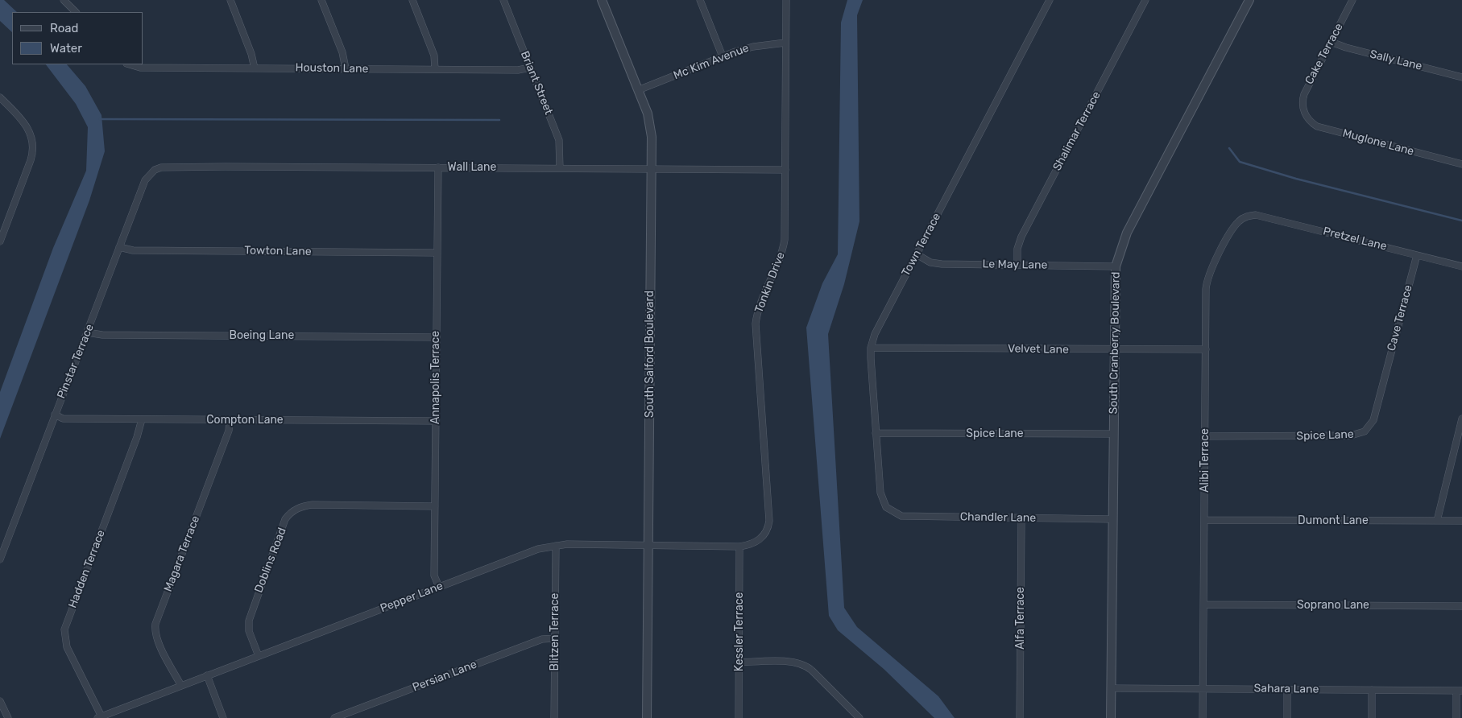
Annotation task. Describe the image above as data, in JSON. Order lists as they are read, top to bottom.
{
  "streets": {
    "street": [
      "Cake Terrace",
      "Sally Lane",
      "Mc Kim Avenue",
      "Houston Lane",
      "Briant Street",
      "Shalimar Terrace",
      "Muglone Lane",
      "Wall Lane",
      "Pretzel Lane",
      "Town Terrace",
      "Towton Lane",
      "Le May Lane",
      "Tonkin Drive",
      "Cave Terrace",
      "Boeing Lane",
      "South Cranberry Boulevard",
      "Velvet Lane",
      "South Salford Boulevard",
      "Pinstar Terrace",
      "Annapolis Terrace",
      "Compton Lane",
      "Spice Lane",
      "Alibi Terrace",
      "Chandler Lane",
      "Dumont Lane",
      "Magara Terrace",
      "Doblins Road",
      "Hadden Terrace",
      "Pepper Lane",
      "Soprano Lane",
      "Alfa Terrace",
      "Blitzen Terrace",
      "Kessler Terrace",
      "Persian Lane",
      "Sahara Lane"
    ]
  },
  "crossings": [
    ["Cake Terrace", "Sally Lane"],
    ["Cake Terrace", "Muglone Lane"],
    ["Mc Kim Avenue", "Tonkin Drive"],
    ["Mc Kim Avenue", "South Salford Boulevard"],
    ["Houston Lane", "Briant Street"],
    ["Briant Street", "Wall Lane"],
    ["Shalimar Terrace", "Le May Lane"],
    ["Wall Lane", "Tonkin Drive"],
    ["Wall Lane", "South Salford Boulevard"],
    ["Wall Lane", "Pinstar Terrace"],
    ["Wall Lane", "Annapolis Terrace"],
    ["Pretzel Lane", "Cave Terrace"],
    ["Pretzel Lane", "Alibi Terrace"],
    ["Town Terrace", "Le May Lane"],
    ["Town Terrace", "Velvet Lane"],
    ["Town Terrace", "Spice Lane"],
    ["Town Terrace", "Chandler Lane"],
    ["Towton Lane", "Pinstar Terrace"],
    ["Towton Lane", "Annapolis Terrace"],
    ["Le May Lane", "South Cranberry Boulevard"],
    ["Tonkin Drive", "Pepper Lane"],
    ["Tonkin Drive", "Kessler Terrace"],
    ["Cave Terrace", "Spice Lane"],
    ["Boeing Lane", "Pinstar Terrace"],
    ["Boeing Lane", "Annapolis Terrace"],
    ["South Cranberry Boulevard", "Velvet Lane"],
    ["South Cranberry Boulevard", "Spice Lane"],
    ["South Cranberry Boulevard", "Chandler Lane"],
    ["South Cranberry Boulevard", "Sahara Lane"],
    ["Velvet Lane", "Alibi Terrace"],
    ["South Salford Boulevard", "Pepper Lane"],
    ["Pinstar Terrace", "Compton Lane"],
    ["Annapolis Terrace", "Compton Lane"],
    ["Annapolis Terrace", "Doblins Road"],
    ["Annapolis Terrace", "Pepper Lane"],
    ["Compton Lane", "Magara Terrace"],
    ["Compton Lane", "Hadden Terrace"],
    ["Spice Lane", "Alibi Terrace"],
    ["Alibi Terrace", "Dumont Lane"],
    ["Alibi Terrace", "Soprano Lane"],
    ["Alibi Terrace", "Sahara Lane"],
    ["Chandler Lane", "Alfa Terrace"],
    ["Magara Terrace", "Pepper Lane"],
    ["Doblins Road", "Pepper Lane"],
    ["Hadden Terrace", "Pepper Lane"],
    ["Pepper Lane", "Blitzen Terrace"],
    ["Pepper Lane", "Kessler Terrace"],
    ["Blitzen Terrace", "Persian Lane"]
  ],
  "legend": ["Road", "Water"]
}
